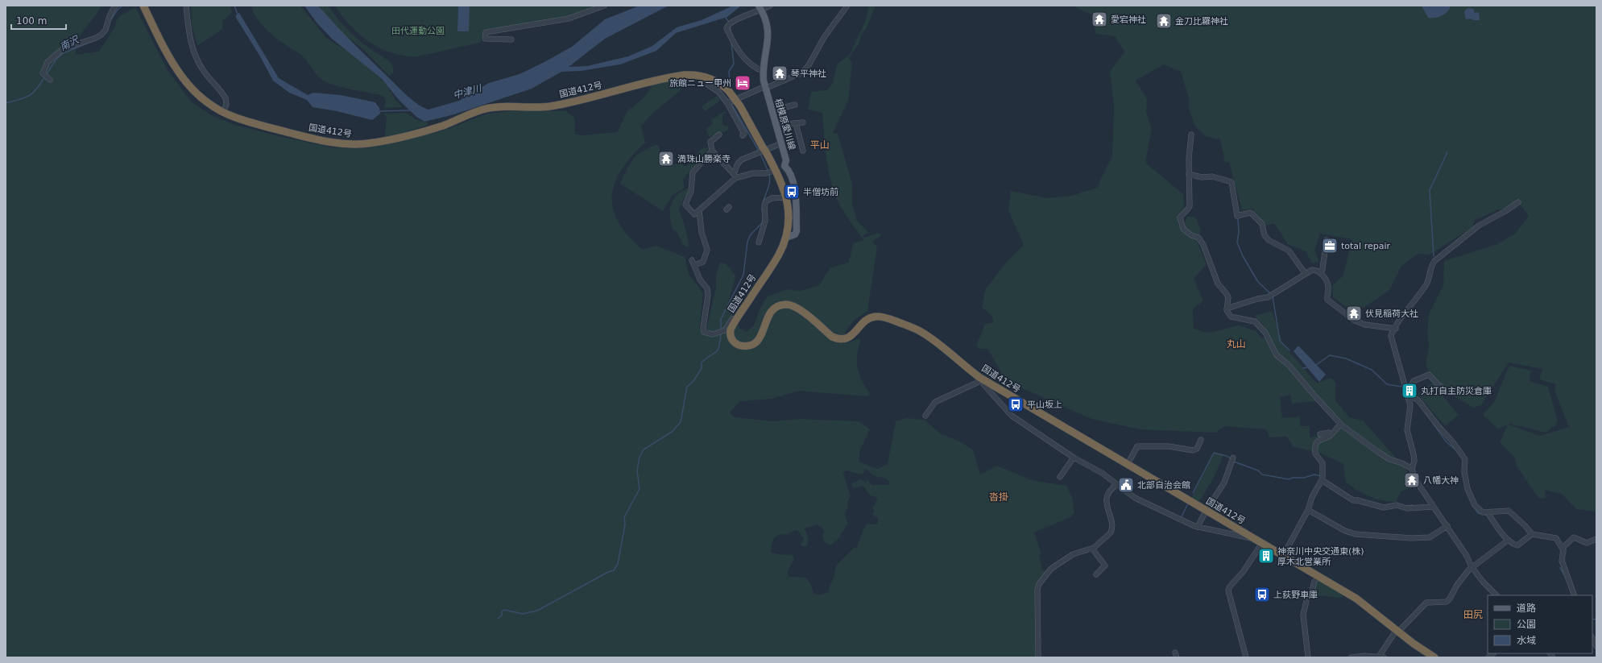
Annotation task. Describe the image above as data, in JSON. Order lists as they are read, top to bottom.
{
  "streets": {
    "highway": ["国道412号"],
    "main road": ["相模原愛川線"]
  },
  "crossings": [
    ["国道412号", "相模原愛川線"]
  ],
  "districts": [
    "平山",
    "丸山",
    "沓掛",
    "田尻"
  ],
  "water": ["南沢", "中津川"],
  "parks": ["田代運動公園"],
  "places": {
    "temple": [
      "愛宕神社",
      "金刀比羅神社",
      "琴平神社",
      "満珠山勝楽寺",
      "伏見稲荷大社",
      "八幡大神"
    ],
    "hotel": ["旅館ニュー甲州"],
    "bus stop": ["半僧坊前", "平山坂上", "上荻野車庫"],
    "office": ["total repair"],
    "building": ["丸打自主防災倉庫", "神奈川中央交通東(株) 厚木北営業所"],
    "public building": ["北部自治会館"]
  },
  "legend": ["道路", "公園", "水域"],
  "scale_bar": "100 m"
}
